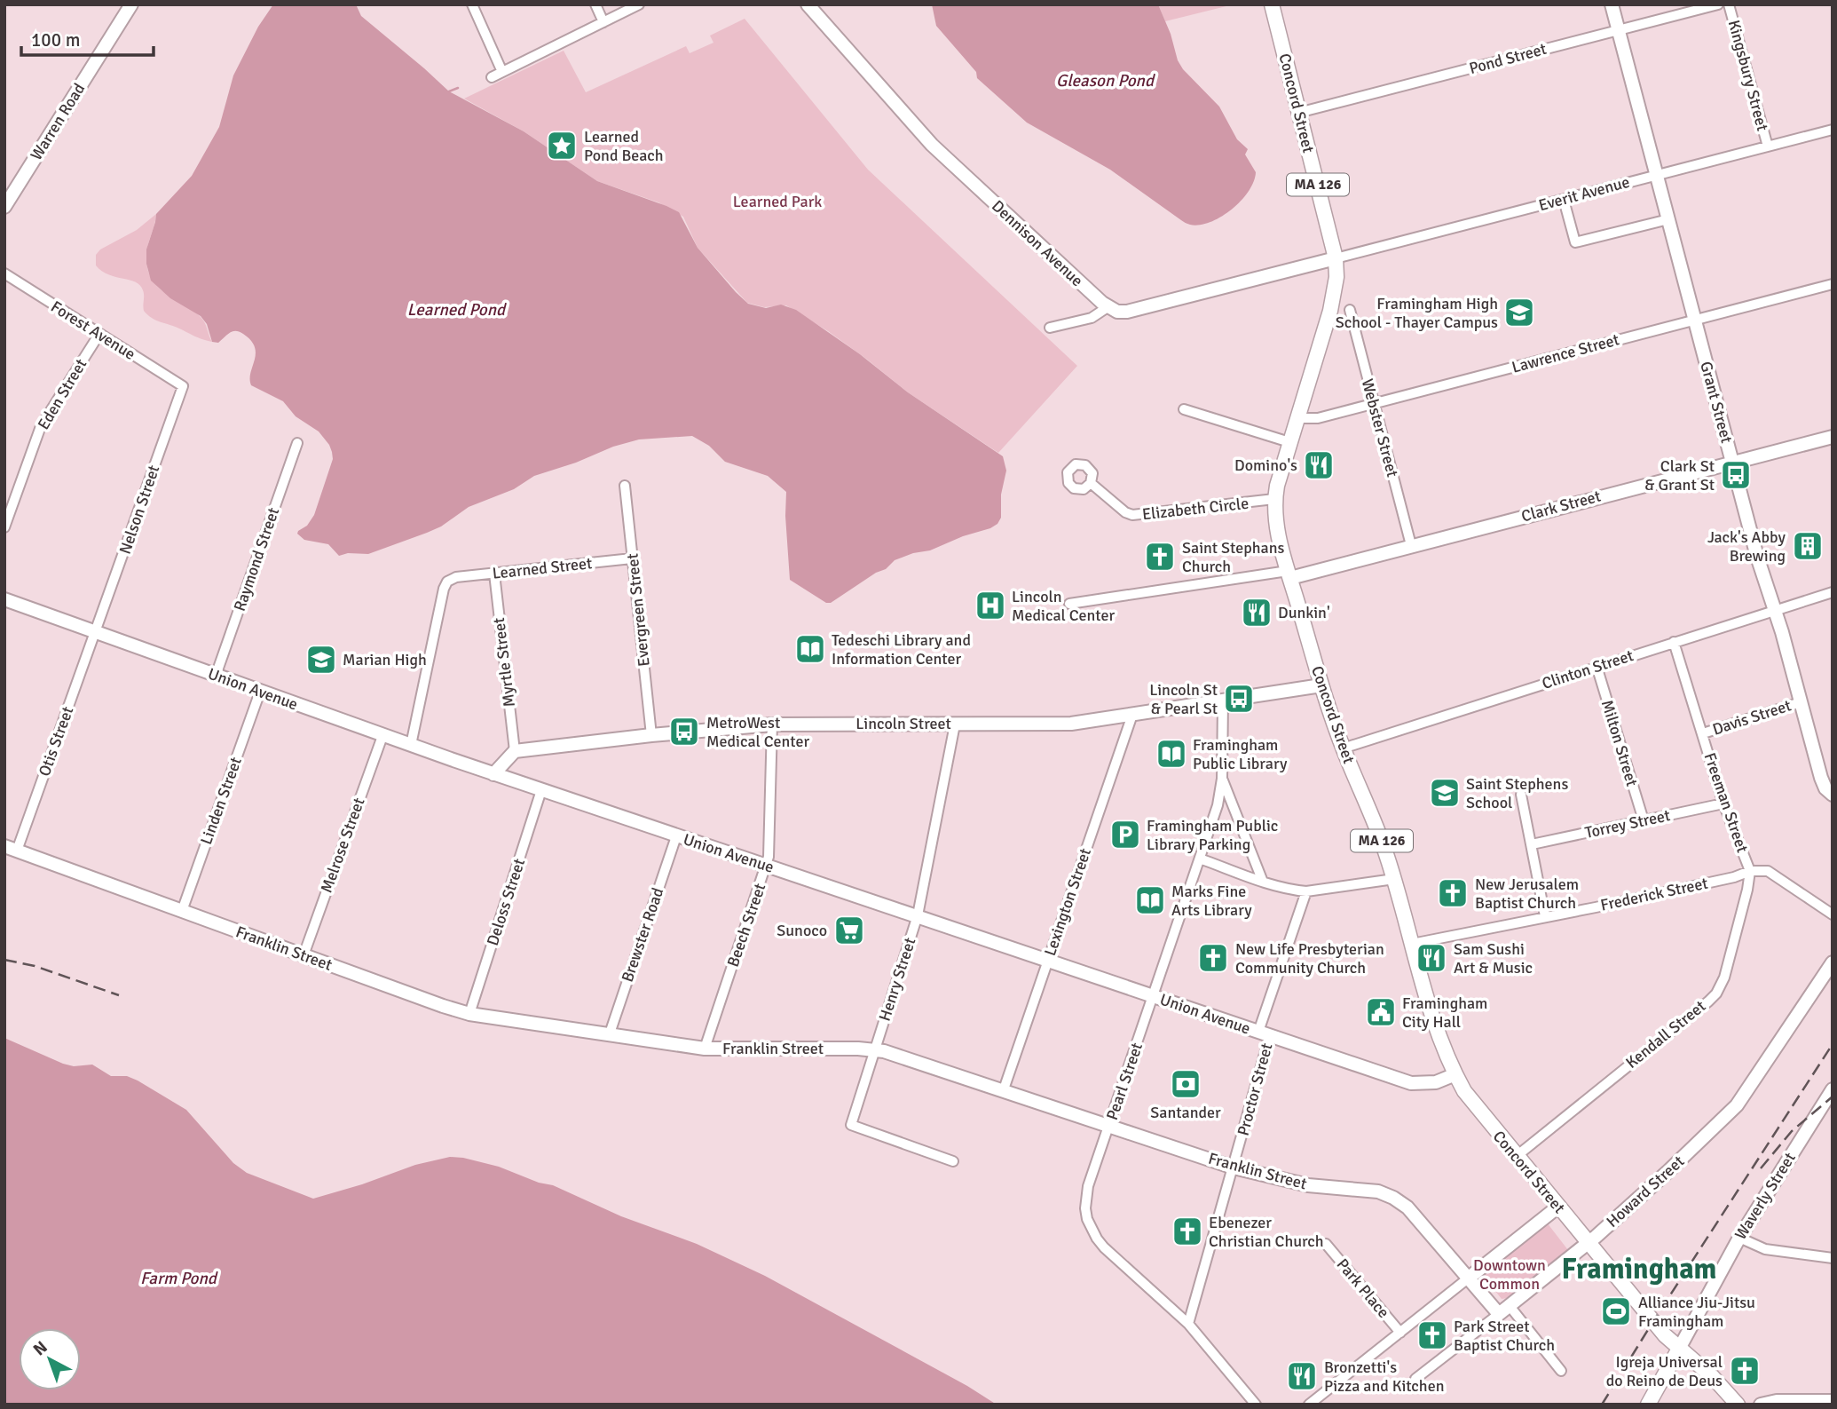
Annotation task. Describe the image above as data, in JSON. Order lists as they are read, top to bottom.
{
  "streets": {
    "main road": ["Concord Street", "MA 126", "Waverly Street"],
    "street": [
      "Pond Street",
      "Kingsbury Street",
      "Warren Road",
      "Everit Avenue",
      "Dennison Avenue",
      "Forest Avenue",
      "Lawrence Street",
      "Eden Street",
      "Grant Street",
      "Webster Street",
      "Clark Street",
      "Elizabeth Circle",
      "Nelson Street",
      "Raymond Street",
      "Learned Street",
      "Evergreen Street",
      "Myrtle Street",
      "Clinton Street",
      "Union Avenue",
      "Davis Street",
      "Lincoln Street",
      "Otis Street",
      "Milton Street",
      "Linden Street",
      "Freeman Street",
      "Torrey Street",
      "Melrose Street",
      "Frederick Street",
      "Deloss Street",
      "Lexington Street",
      "Beech Street",
      "Brewster Road",
      "Franklin Street",
      "Henry Street",
      "Kendall Street",
      "Pearl Street",
      "Proctor Street",
      "Howard Street",
      "Park Place"
    ]
  },
  "crossings": [
    ["Pond Street", "Concord Street"],
    ["Pond Street", "Grant Street"],
    ["Kingsbury Street", "Everit Avenue"],
    ["Concord Street", "MA 126"],
    ["Concord Street", "Everit Avenue"],
    ["Concord Street", "Lawrence Street"],
    ["Concord Street", "Clark Street"],
    ["Concord Street", "Elizabeth Circle"],
    ["Concord Street", "Clinton Street"],
    ["Concord Street", "Union Avenue"],
    ["Concord Street", "Lincoln Street"],
    ["Concord Street", "Frederick Street"],
    ["Concord Street", "Kendall Street"],
    ["Concord Street", "Howard Street"],
    ["Concord Street", "Waverly Street"],
    ["MA 126", "Waverly Street"],
    ["Everit Avenue", "Grant Street"],
    ["Forest Avenue", "Eden Street"],
    ["Forest Avenue", "Nelson Street"],
    ["Lawrence Street", "Grant Street"],
    ["Lawrence Street", "Webster Street"],
    ["Grant Street", "Clark Street"],
    ["Grant Street", "Clinton Street"],
    ["Grant Street", "Davis Street"],
    ["Webster Street", "Clark Street"],
    ["Nelson Street", "Union Avenue"],
    ["Nelson Street", "Otis Street"],
    ["Raymond Street", "Union Avenue"],
    ["Learned Street", "Evergreen Street"],
    ["Learned Street", "Myrtle Street"],
    ["Learned Street", "Union Avenue"],
    ["Evergreen Street", "Lincoln Street"],
    ["Myrtle Street", "Lincoln Street"],
    ["Clinton Street", "Milton Street"],
    ["Clinton Street", "Freeman Street"],
    ["Union Avenue", "Otis Street"],
    ["Union Avenue", "Linden Street"],
    ["Union Avenue", "Melrose Street"],
    ["Union Avenue", "Deloss Street"],
    ["Union Avenue", "Lexington Street"],
    ["Union Avenue", "Beech Street"],
    ["Union Avenue", "Brewster Road"],
    ["Union Avenue", "Henry Street"],
    ["Union Avenue", "Pearl Street"],
    ["Union Avenue", "Proctor Street"],
    ["Davis Street", "Freeman Street"],
    ["Lincoln Street", "Lexington Street"],
    ["Lincoln Street", "Beech Street"],
    ["Lincoln Street", "Henry Street"],
    ["Lincoln Street", "Pearl Street"],
    ["Otis Street", "Franklin Street"],
    ["Milton Street", "Torrey Street"],
    ["Linden Street", "Franklin Street"],
    ["Freeman Street", "Torrey Street"],
    ["Freeman Street", "Frederick Street"],
    ["Freeman Street", "Kendall Street"],
    ["Melrose Street", "Franklin Street"],
    ["Frederick Street", "Kendall Street"],
    ["Deloss Street", "Franklin Street"],
    ["Lexington Street", "Franklin Street"],
    ["Beech Street", "Franklin Street"],
    ["Brewster Road", "Franklin Street"],
    ["Franklin Street", "Henry Street"],
    ["Franklin Street", "Pearl Street"],
    ["Franklin Street", "Proctor Street"],
    ["Franklin Street", "Howard Street"],
    ["Pearl Street", "Proctor Street"]
  ],
  "districts": ["Framingham"],
  "water": ["Gleason Pond", "Learned Pond", "Farm Pond"],
  "parks": ["Learned Park", "Downtown Common"],
  "places": {
    "place": ["Learned Pond Beach"],
    "school or university": ["Framingham High School - Thayer Campus", "Marian High", "Saint Stephens School"],
    "restaurant": [
      "Domino's",
      "Dunkin'",
      "Sam Sushi Art & Music",
      "Bronzetti's Pizza and Kitchen"
    ],
    "bus stop": ["Clark St & Grant St", "Lincoln St & Pearl St", "MetroWest Medical Center"],
    "building": ["Jack's Abby Brewing"],
    "church": [
      "Saint Stephans Church",
      "New Jerusalem Baptist Church",
      "New Life Presbyterian Community Church",
      "Ebenezer Christian Church",
      "Park Street Baptist Church",
      "Igreja Universal do Reino de Deus"
    ],
    "hospital": ["Lincoln Medical Center"],
    "library": ["Tedeschi Library and Information Center", "Framingham Public Library", "Marks Fine Arts Library"],
    "parking": ["Framingham Public Library Parking"],
    "supermarket": ["Sunoco"],
    "public building": ["Framingham City Hall"],
    "bank": ["Santander"],
    "sports": ["Alliance Jiu-Jitsu Framingham"]
  },
  "scale_bar": "100 m",
  "north": "top left"
}
